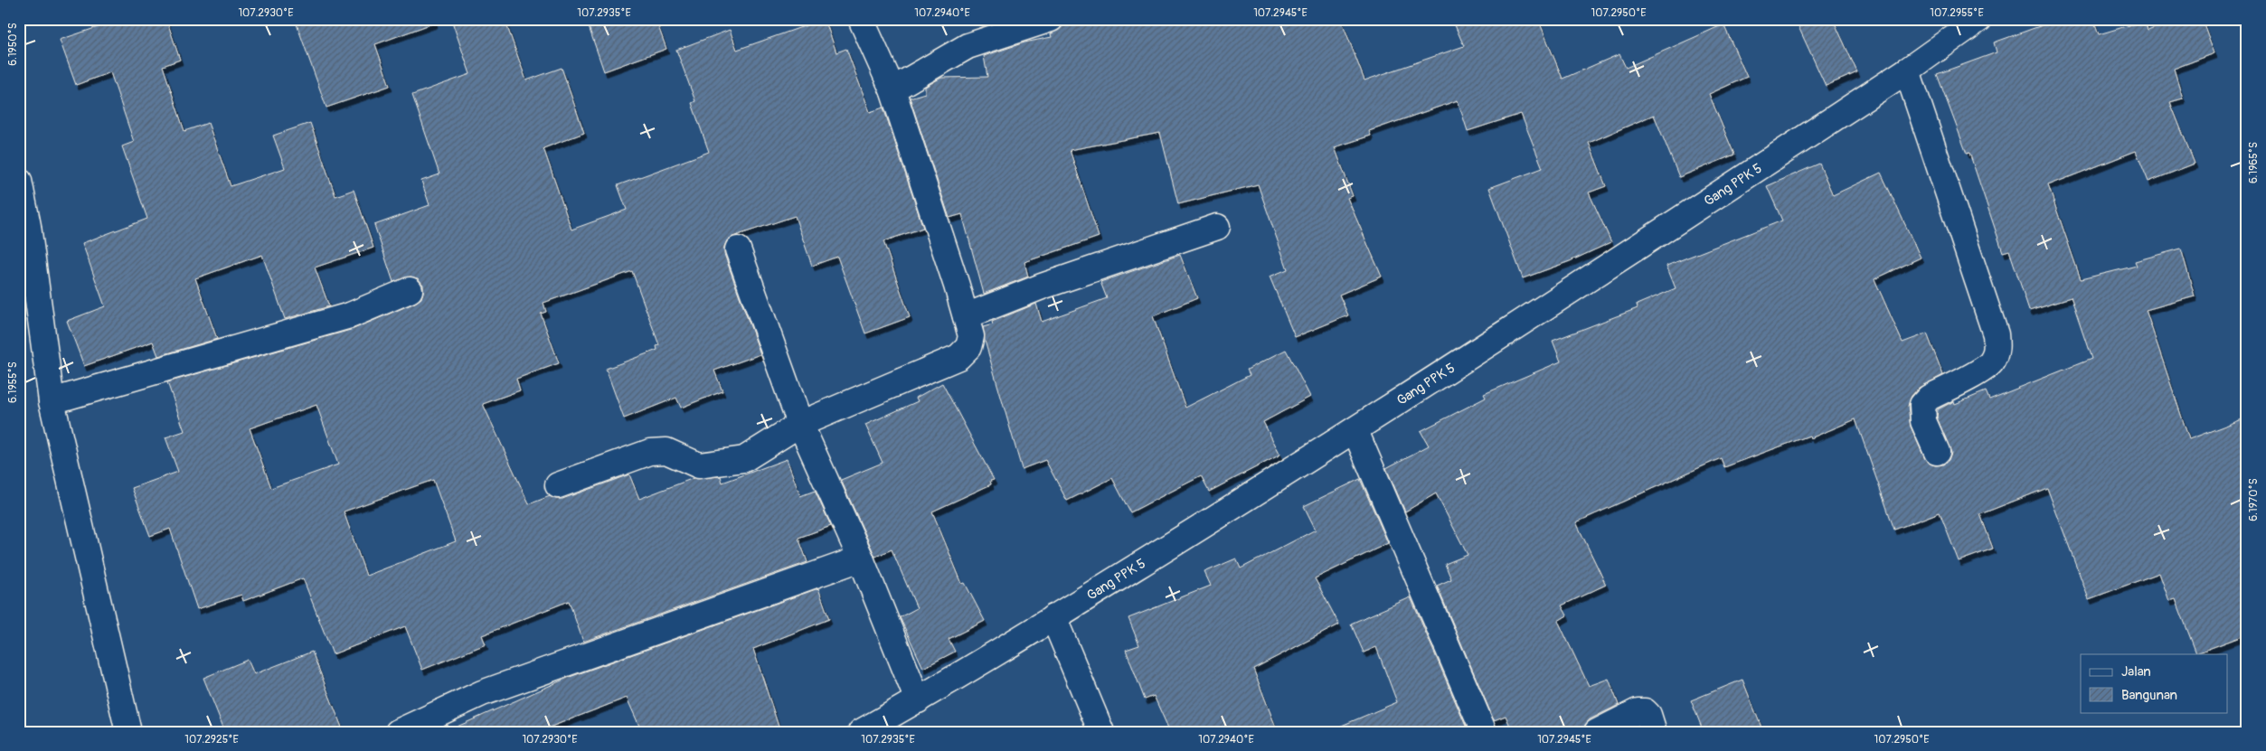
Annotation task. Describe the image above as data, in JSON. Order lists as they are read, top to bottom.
{
  "streets": {
    "street": ["Gang PPK 5"]
  },
  "legend": ["Jalan", "Bangunan"],
  "coordinates": [
    "107.2930°E",
    "107.2935°E",
    "107.2940°E",
    "107.2945°E",
    "107.2950°E",
    "107.2955°E",
    "6.1950°S",
    "6.1965°S",
    "6.1955°S",
    "6.1970°S",
    "107.2925°E"
  ]
}
